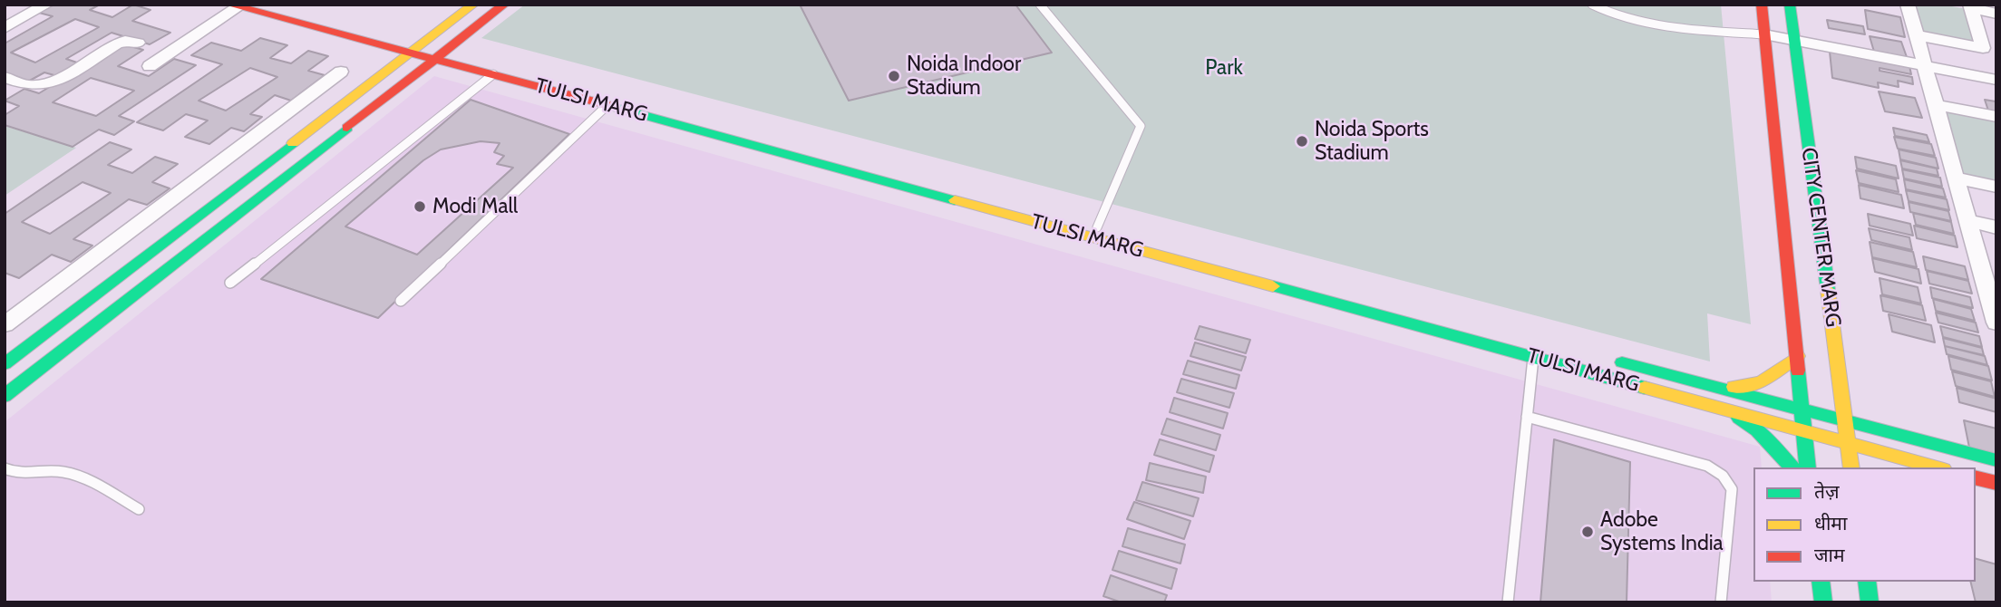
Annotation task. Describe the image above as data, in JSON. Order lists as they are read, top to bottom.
{
  "streets": {
    "street": ["TULSI MARG", "CITY CENTER MARG"]
  },
  "crossings": [
    ["TULSI MARG", "CITY CENTER MARG"]
  ],
  "parks": ["Park"],
  "places": [
    "Noida Indoor Stadium",
    "Noida Sports Stadium",
    "Modi Mall",
    "Adobe Systems India"
  ],
  "legend": ["तेज़", "धीमा", "जाम"]
}
